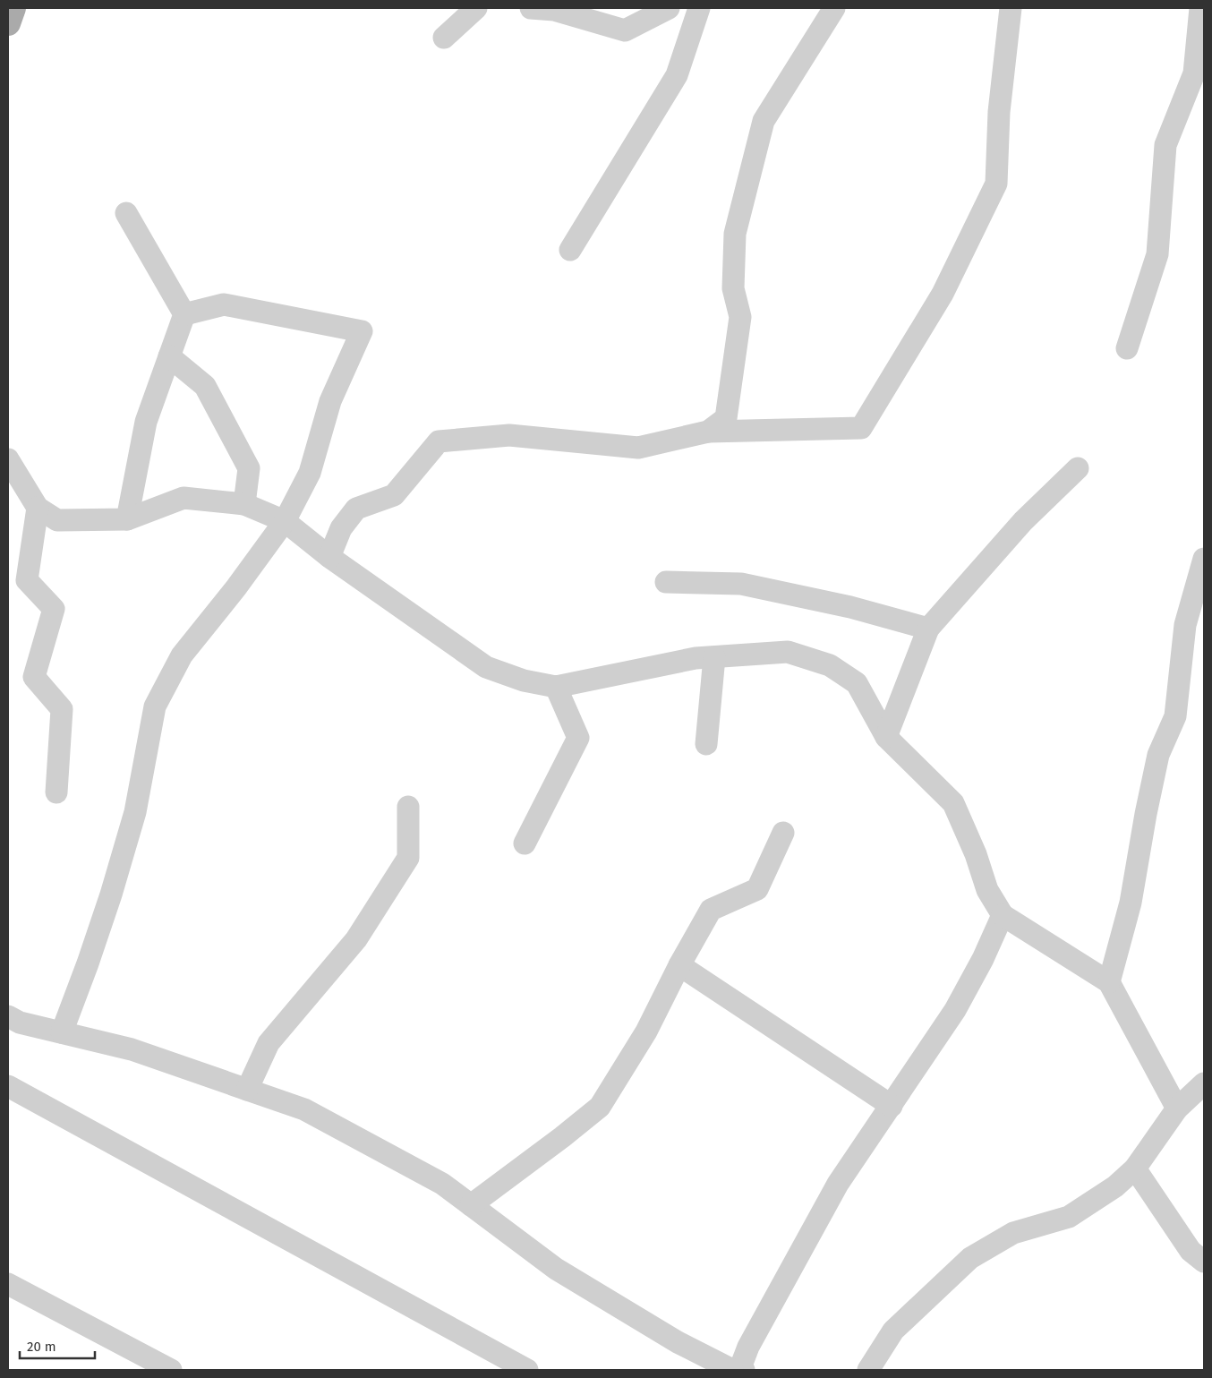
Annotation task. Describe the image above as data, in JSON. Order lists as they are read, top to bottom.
{
  "scale_bar": "20 m"
}
